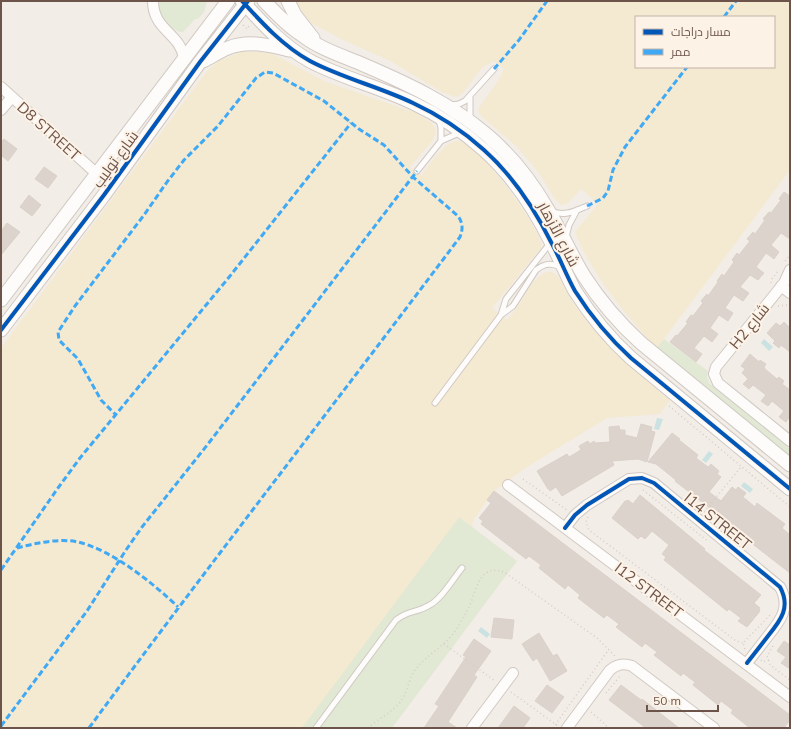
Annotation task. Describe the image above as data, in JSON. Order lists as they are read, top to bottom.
{
  "streets": {
    "street": [
      "D8 STREET",
      "شارع توليب",
      "شارع الأزهار",
      "H2 شارع",
      "I14 STREET",
      "I12 STREET"
    ]
  },
  "crossings": [
    ["D8 STREET", "شارع توليب"],
    ["شارع توليب", "شارع الأزهار"],
    ["I14 STREET", "I12 STREET"]
  ],
  "legend": ["مسار دراجات", "ممر"],
  "scale_bar": "50 m"
}
